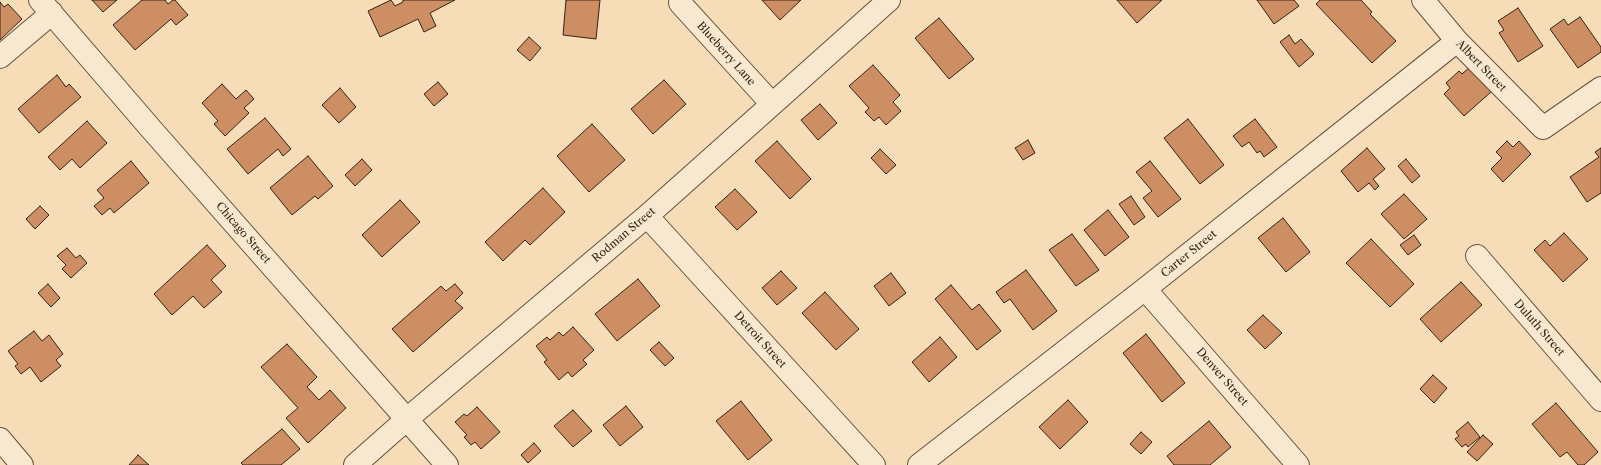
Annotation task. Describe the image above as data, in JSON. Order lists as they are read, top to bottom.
{
  "streets": {
    "street": [
      "Blueberry Lane",
      "Albert Street",
      "Chicago Street",
      "Rodman Street",
      "Carter Street",
      "Duluth Street",
      "Detroit Street",
      "Denver Street"
    ]
  },
  "crossings": [
    ["Blueberry Lane", "Rodman Street"],
    ["Albert Street", "Carter Street"],
    ["Chicago Street", "Rodman Street"],
    ["Rodman Street", "Detroit Street"],
    ["Carter Street", "Denver Street"]
  ]
}
